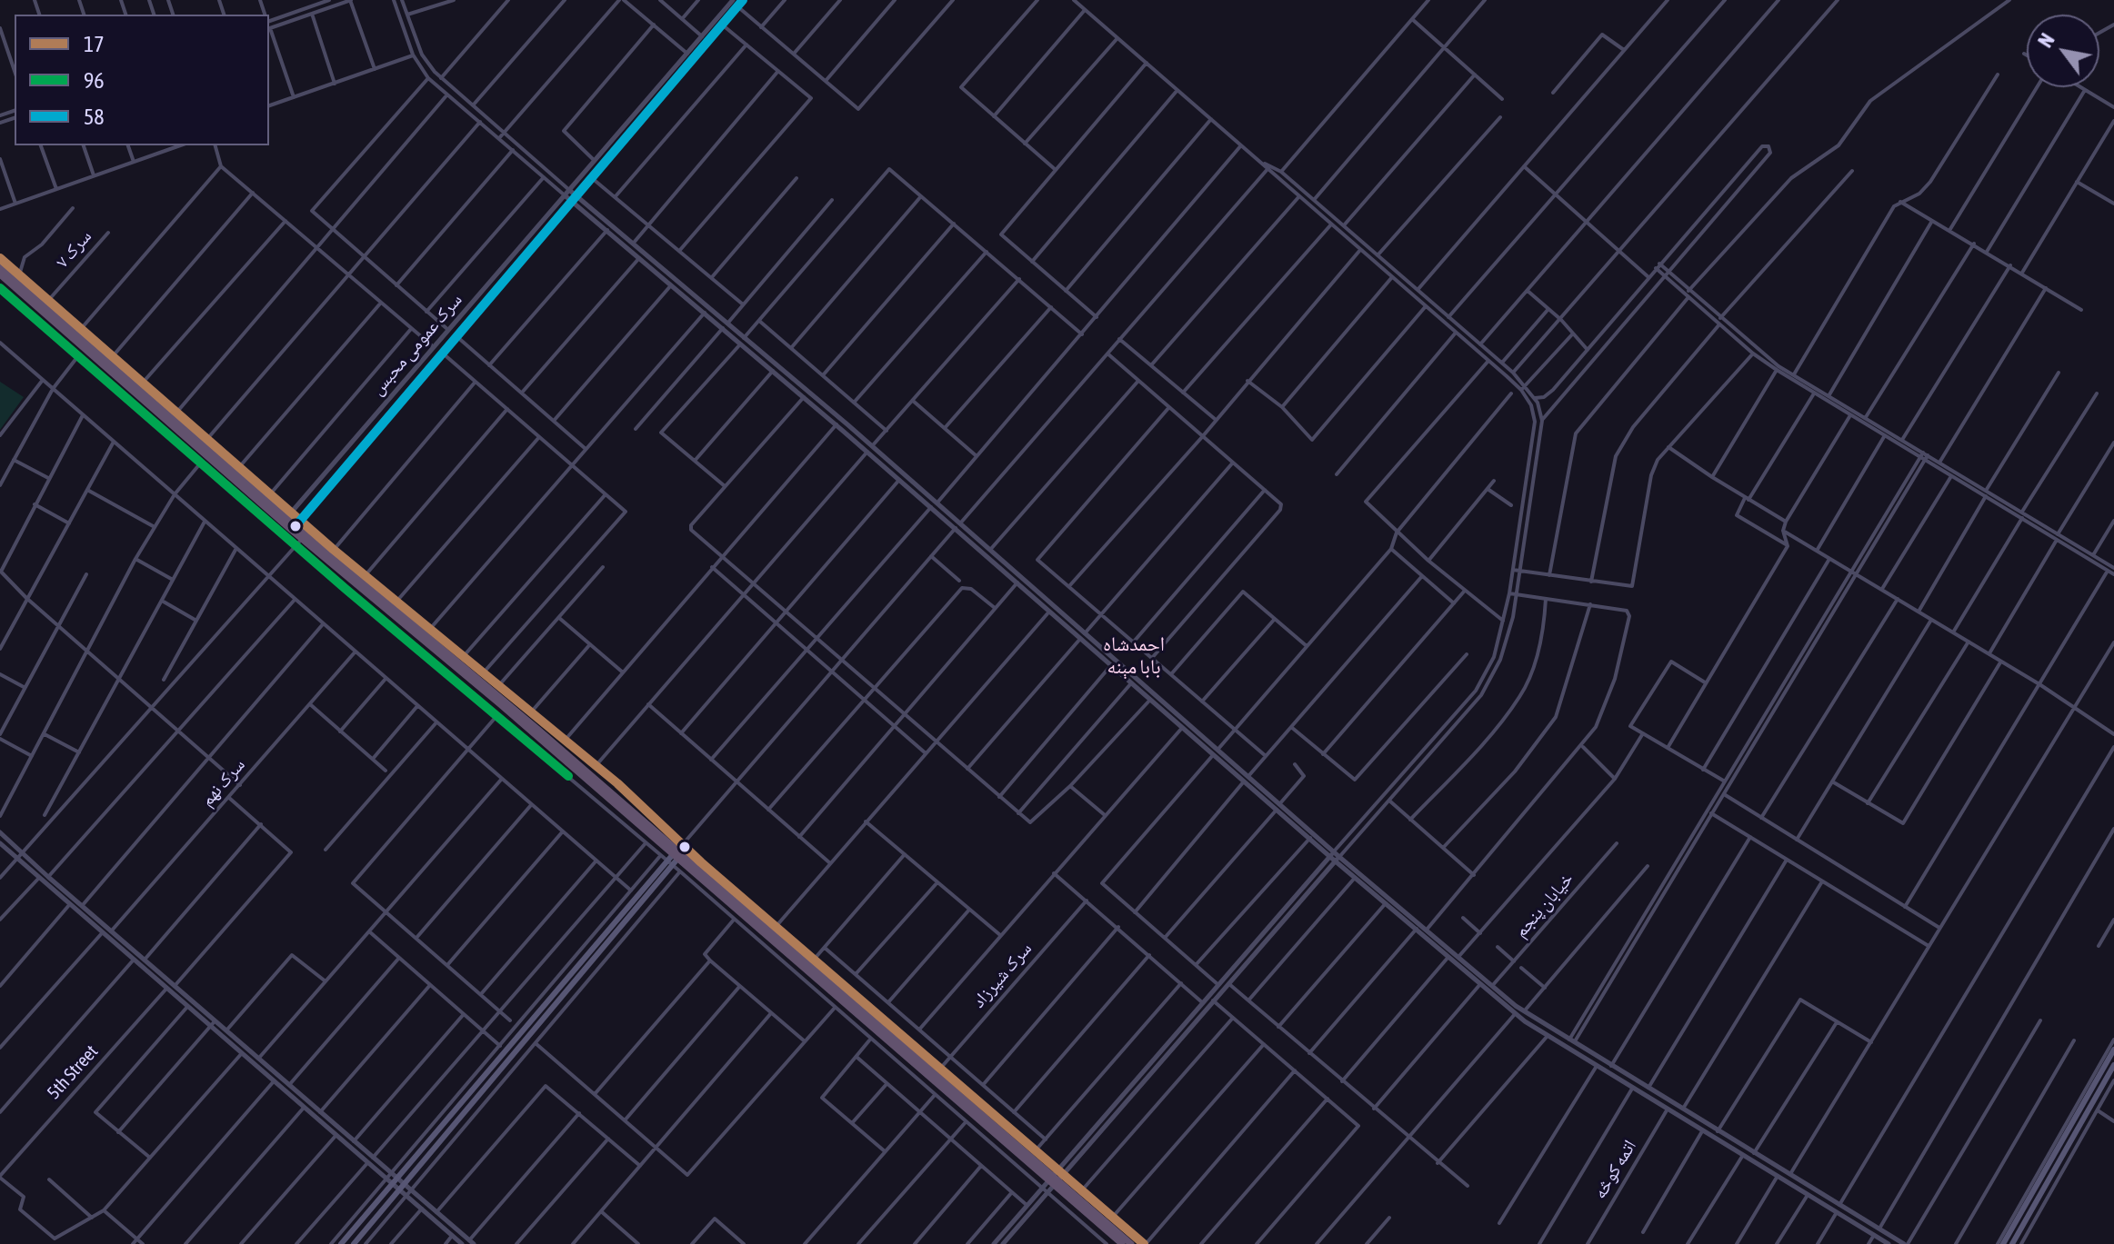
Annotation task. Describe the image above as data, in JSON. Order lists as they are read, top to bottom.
{
  "streets": {
    "street": [
      "سرک ۷",
      "سرک عمومی محبس",
      "سرک نهم",
      "خیابان پنجم",
      "سرک شیرزاد",
      "5th Street",
      "اتمه کوڅه"
    ]
  },
  "districts": ["احمدشاه بابا مېنه"],
  "lines": ["transit line 58", "transit line 17", "transit line 96"],
  "legend": ["17", "96", "58"],
  "north": "top left"
}
